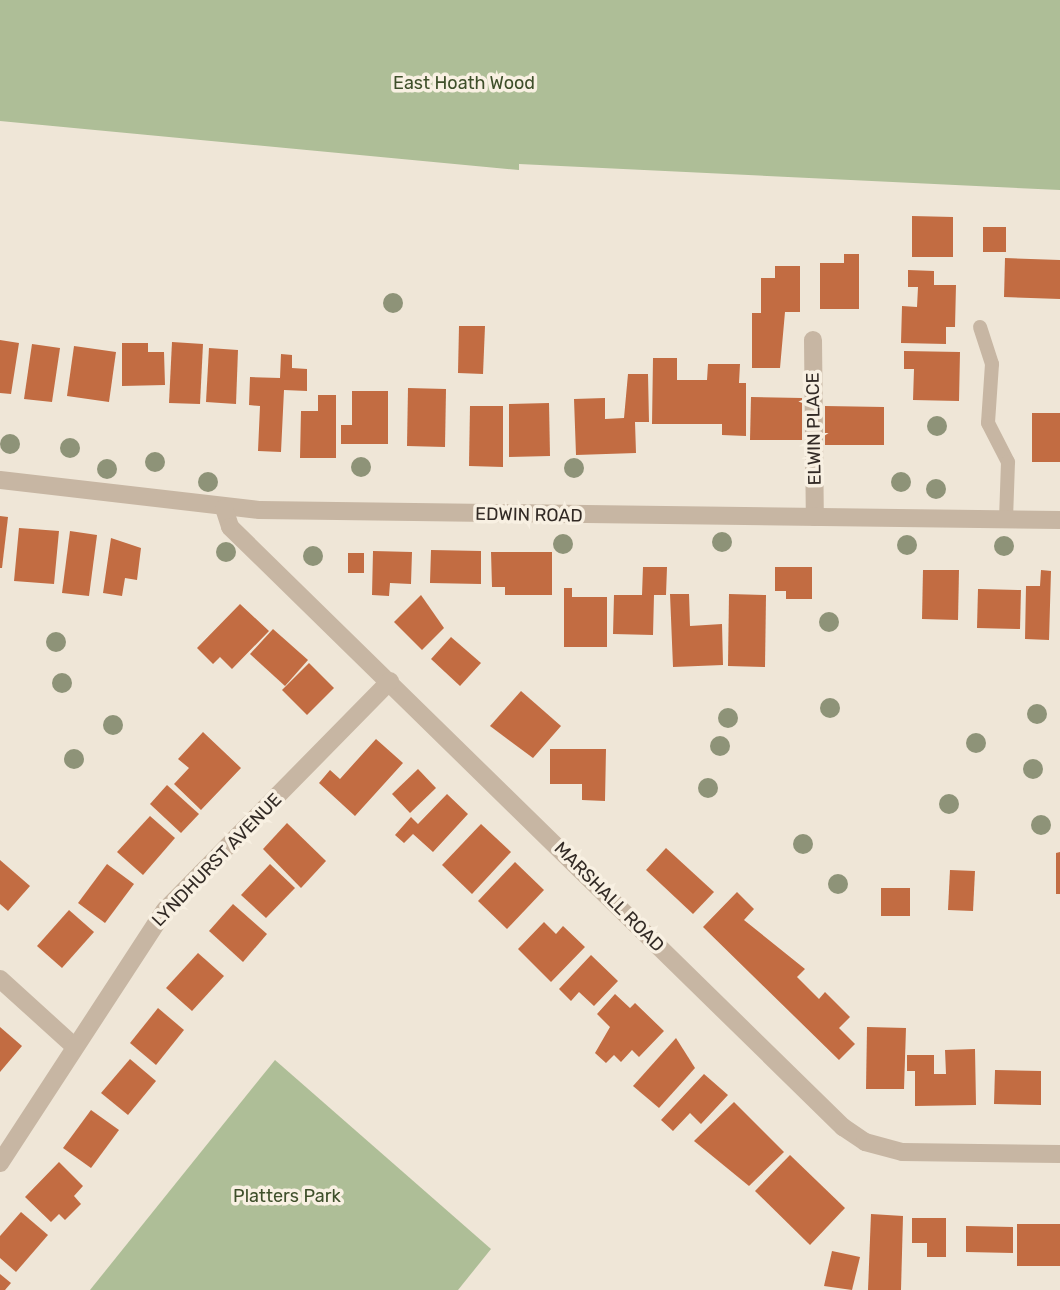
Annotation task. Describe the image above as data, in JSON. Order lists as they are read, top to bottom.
{
  "streets": {
    "street": [
      "ELWIN PLACE",
      "EDWIN ROAD",
      "LYNDHURST AVENUE",
      "MARSHALL ROAD"
    ]
  },
  "crossings": [
    ["ELWIN PLACE", "EDWIN ROAD"],
    ["EDWIN ROAD", "MARSHALL ROAD"],
    ["LYNDHURST AVENUE", "MARSHALL ROAD"]
  ],
  "parks": ["East Hoath Wood", "Platters Park"]
}
